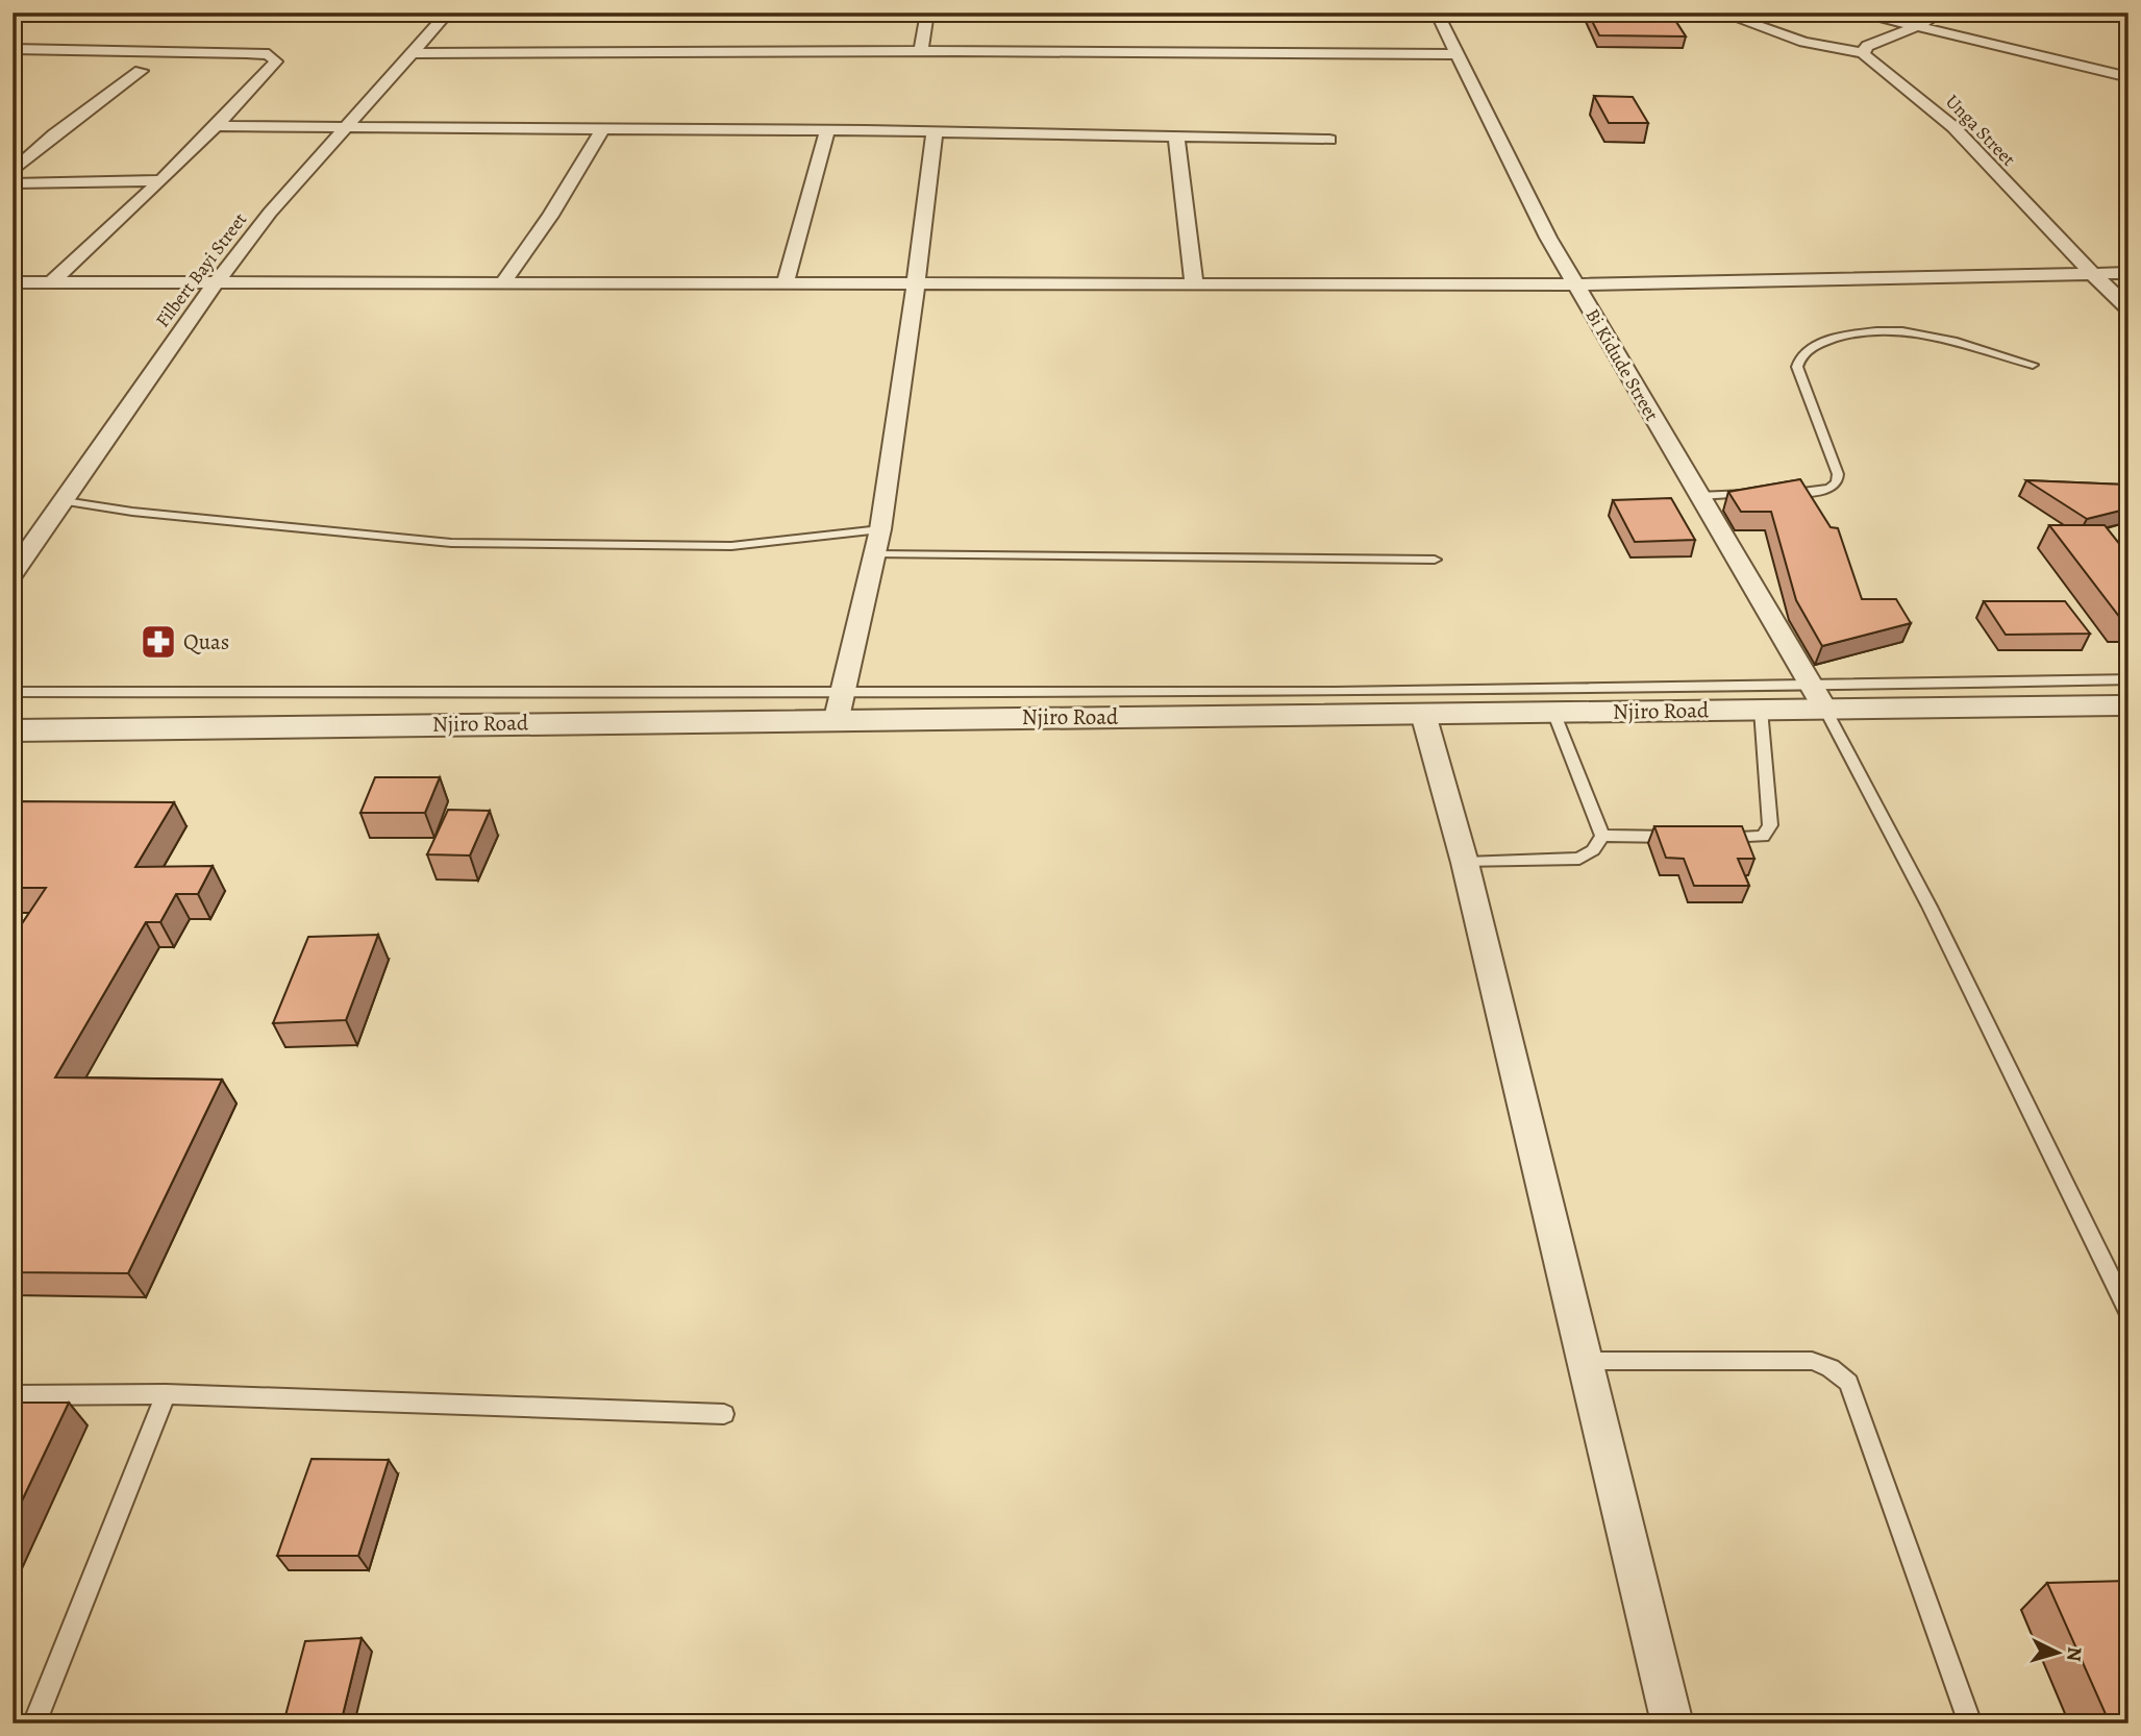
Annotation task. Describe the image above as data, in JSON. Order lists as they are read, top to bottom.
{
  "streets": {
    "street": [
      "Unga Street",
      "Filbert Bayi Street",
      "Bi Kidude Street",
      "Njiro Road"
    ]
  },
  "crossings": [
    ["Bi Kidude Street", "Njiro Road"]
  ],
  "places": {
    "pharmacy": ["Quas"]
  },
  "north": "right"
}
